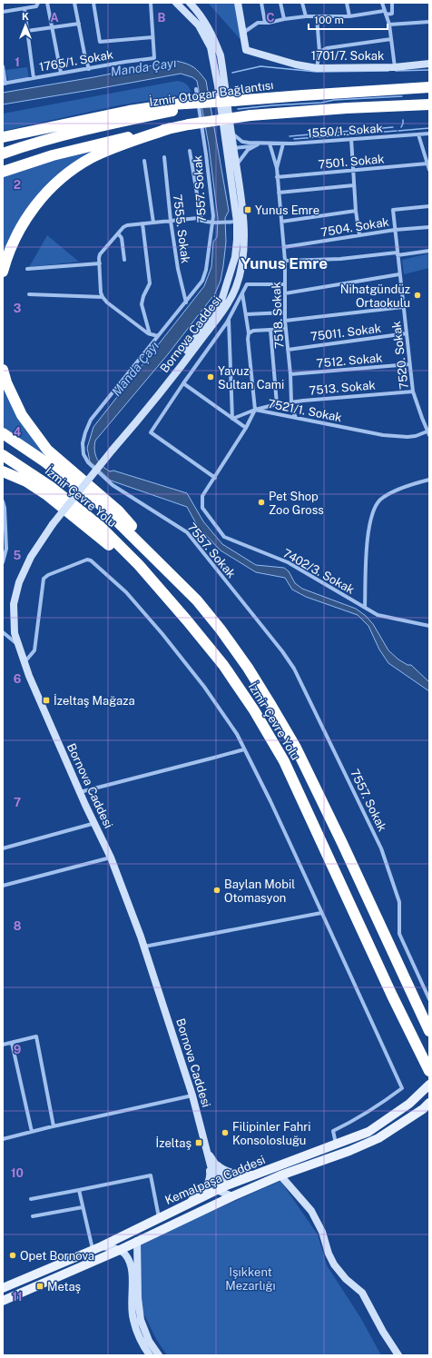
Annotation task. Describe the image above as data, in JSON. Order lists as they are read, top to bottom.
{
  "streets": {
    "highway": ["İzmir Otogar Bağlantısı", "İzmir Çevre Yolu"],
    "main road": ["1701/7. Sokak", "Bornova Caddesi", "Kemalpaşa Caddesi"],
    "street": [
      "1765/1. Sokak",
      "1550/1. Sokak",
      "7501. Sokak",
      "7557. Sokak",
      "7504. Sokak",
      "7555. Sokak",
      "7518. Sokak",
      "75011. Sokak",
      "7520. Sokak",
      "7512. Sokak",
      "7513. Sokak",
      "7521/1. Sokak",
      "7402/3. Sokak"
    ]
  },
  "crossings": [
    ["İzmir Otogar Bağlantısı", "Bornova Caddesi"],
    ["1550/1. Sokak", "7518. Sokak"],
    ["1550/1. Sokak", "Bornova Caddesi"],
    ["7501. Sokak", "7518. Sokak"],
    ["7557. Sokak", "7555. Sokak"],
    ["7504. Sokak", "7518. Sokak"],
    ["7504. Sokak", "7520. Sokak"],
    ["7518. Sokak", "75011. Sokak"],
    ["7518. Sokak", "7512. Sokak"],
    ["7518. Sokak", "7513. Sokak"],
    ["7518. Sokak", "7521/1. Sokak"],
    ["75011. Sokak", "7520. Sokak"],
    ["Bornova Caddesi", "Kemalpaşa Caddesi"],
    ["7520. Sokak", "7512. Sokak"],
    ["7520. Sokak", "7513. Sokak"],
    ["7520. Sokak", "7521/1. Sokak"],
    ["7513. Sokak", "7521/1. Sokak"],
    ["7521/1. Sokak", "7402/3. Sokak"]
  ],
  "districts": ["Yunus Emre"],
  "water": ["Manda Çayı"],
  "parks": ["Işıkkent Mezarlığı"],
  "places": {
    "transit": [
      "Yunus Emre",
      "İzeltaş Mağaza",
      "İzeltaş",
      "Metaş"
    ],
    "other": [
      "Nihatgündüz Ortaokulu",
      "Yavuz Sultan Cami",
      "Pet Shop Zoo Gross",
      "Baylan Mobil Otomasyon",
      "Filipinler Fahri Konsolosluğu",
      "Opet Bornova"
    ]
  },
  "scale_bar": "100 m",
  "north": "top",
  "grid": {
    "columns": ["A", "B", "C"],
    "rows": [
      "1",
      "2",
      "3",
      "4",
      "5",
      "6",
      "7",
      "8",
      "9",
      "10",
      "11"
    ]
  }
}
